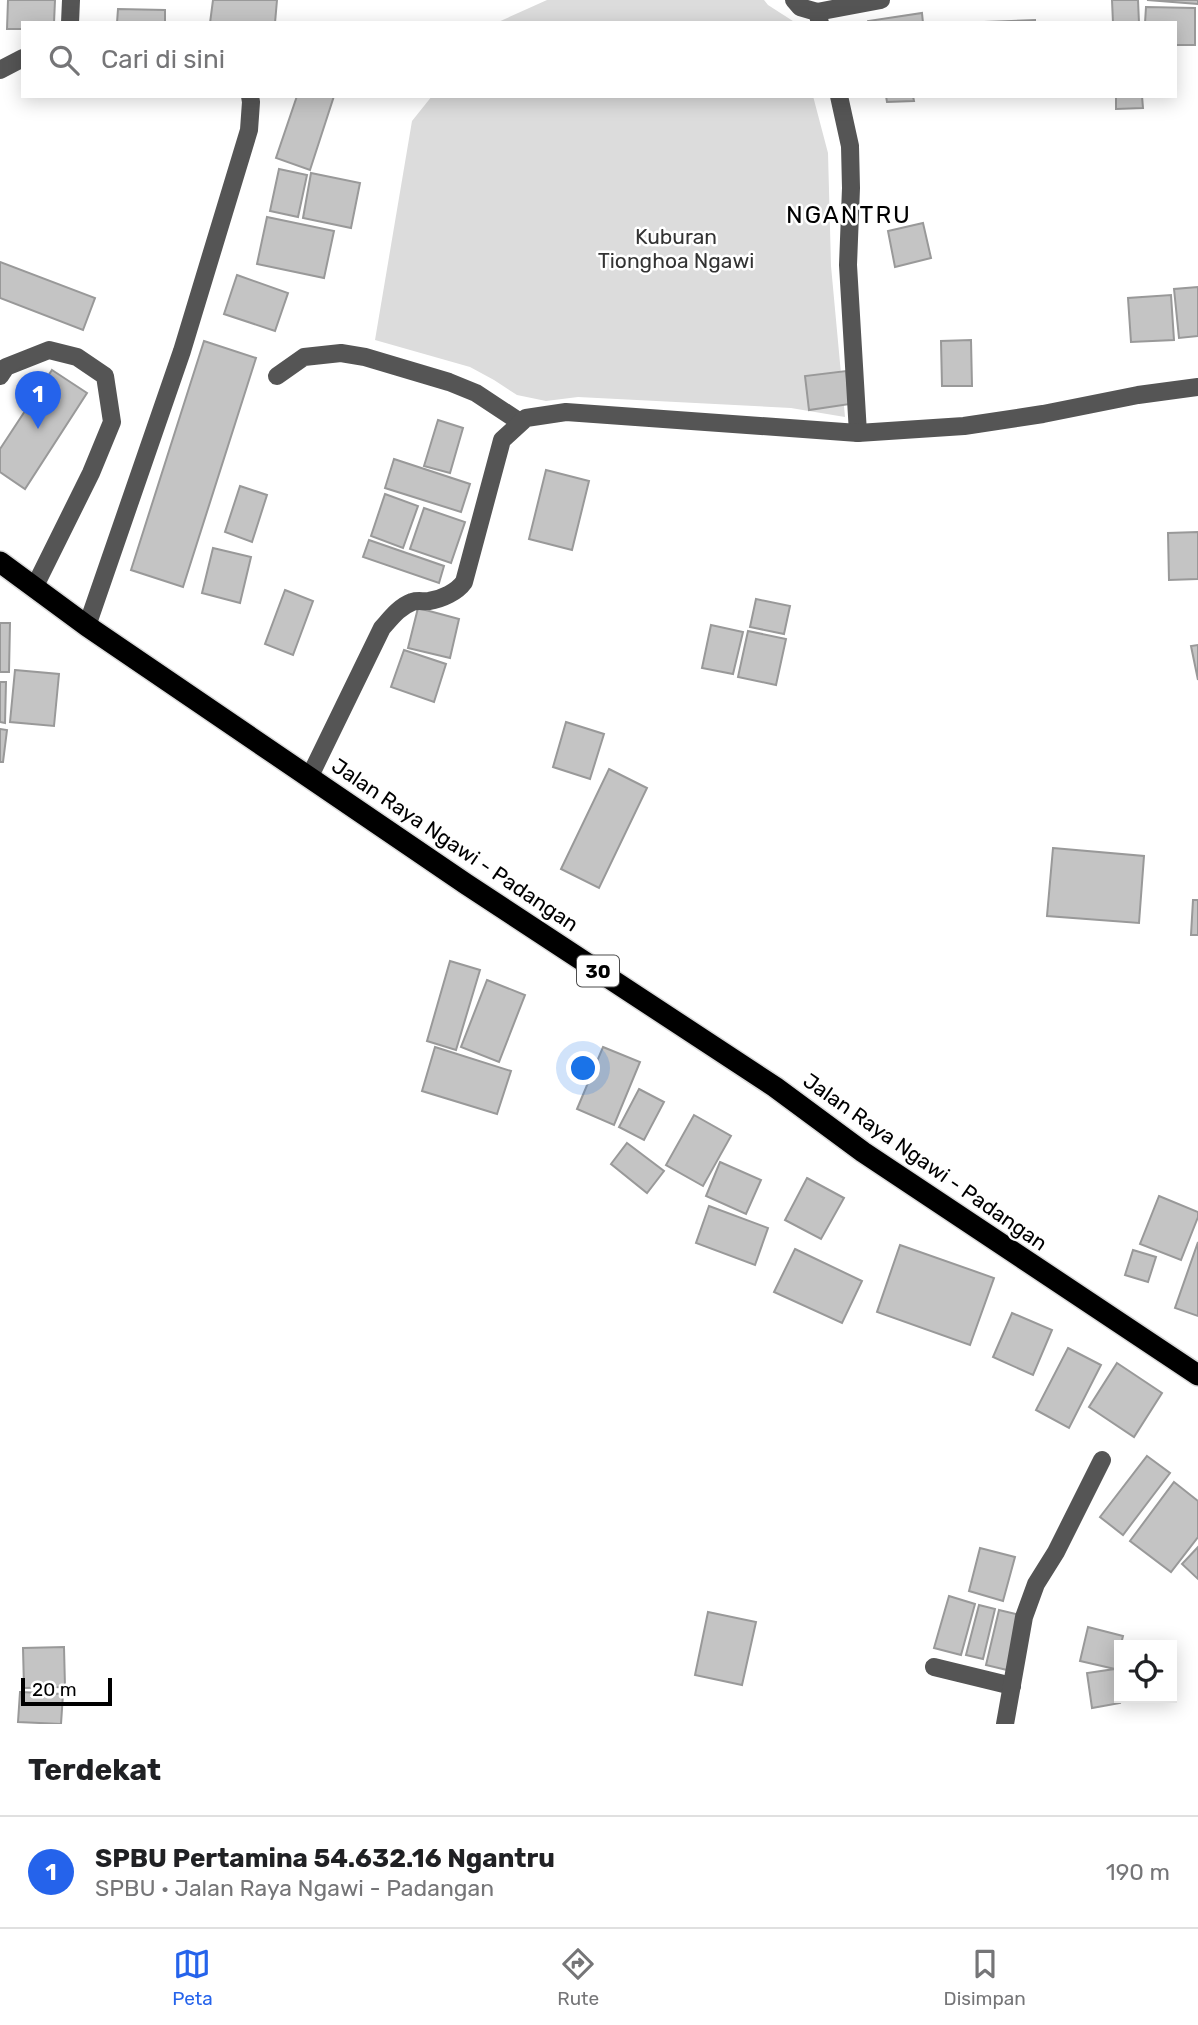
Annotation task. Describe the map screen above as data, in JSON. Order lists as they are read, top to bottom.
{
  "streets": {
    "highway": ["Jalan Raya Ngawi - Padangan", "30"]
  },
  "districts": ["NGANTRU"],
  "parks": ["Kuburan Tionghoa Ngawi"],
  "scale_bar": "20 m",
  "page": {
    "search": "Cari di sini",
    "pins": "1",
    "scale": "20 m",
    "heading": "Terdekat",
    "list": [
      {
        "mark": "1",
        "name": "SPBU Pertamina 54.632.16 Ngantru",
        "note": "SPBU · Jalan Raya Ngawi - Padangan",
        "value": "190 m"
      }
    ],
    "nav": ["Peta", "Rute", "Disimpan"]
  }
}
